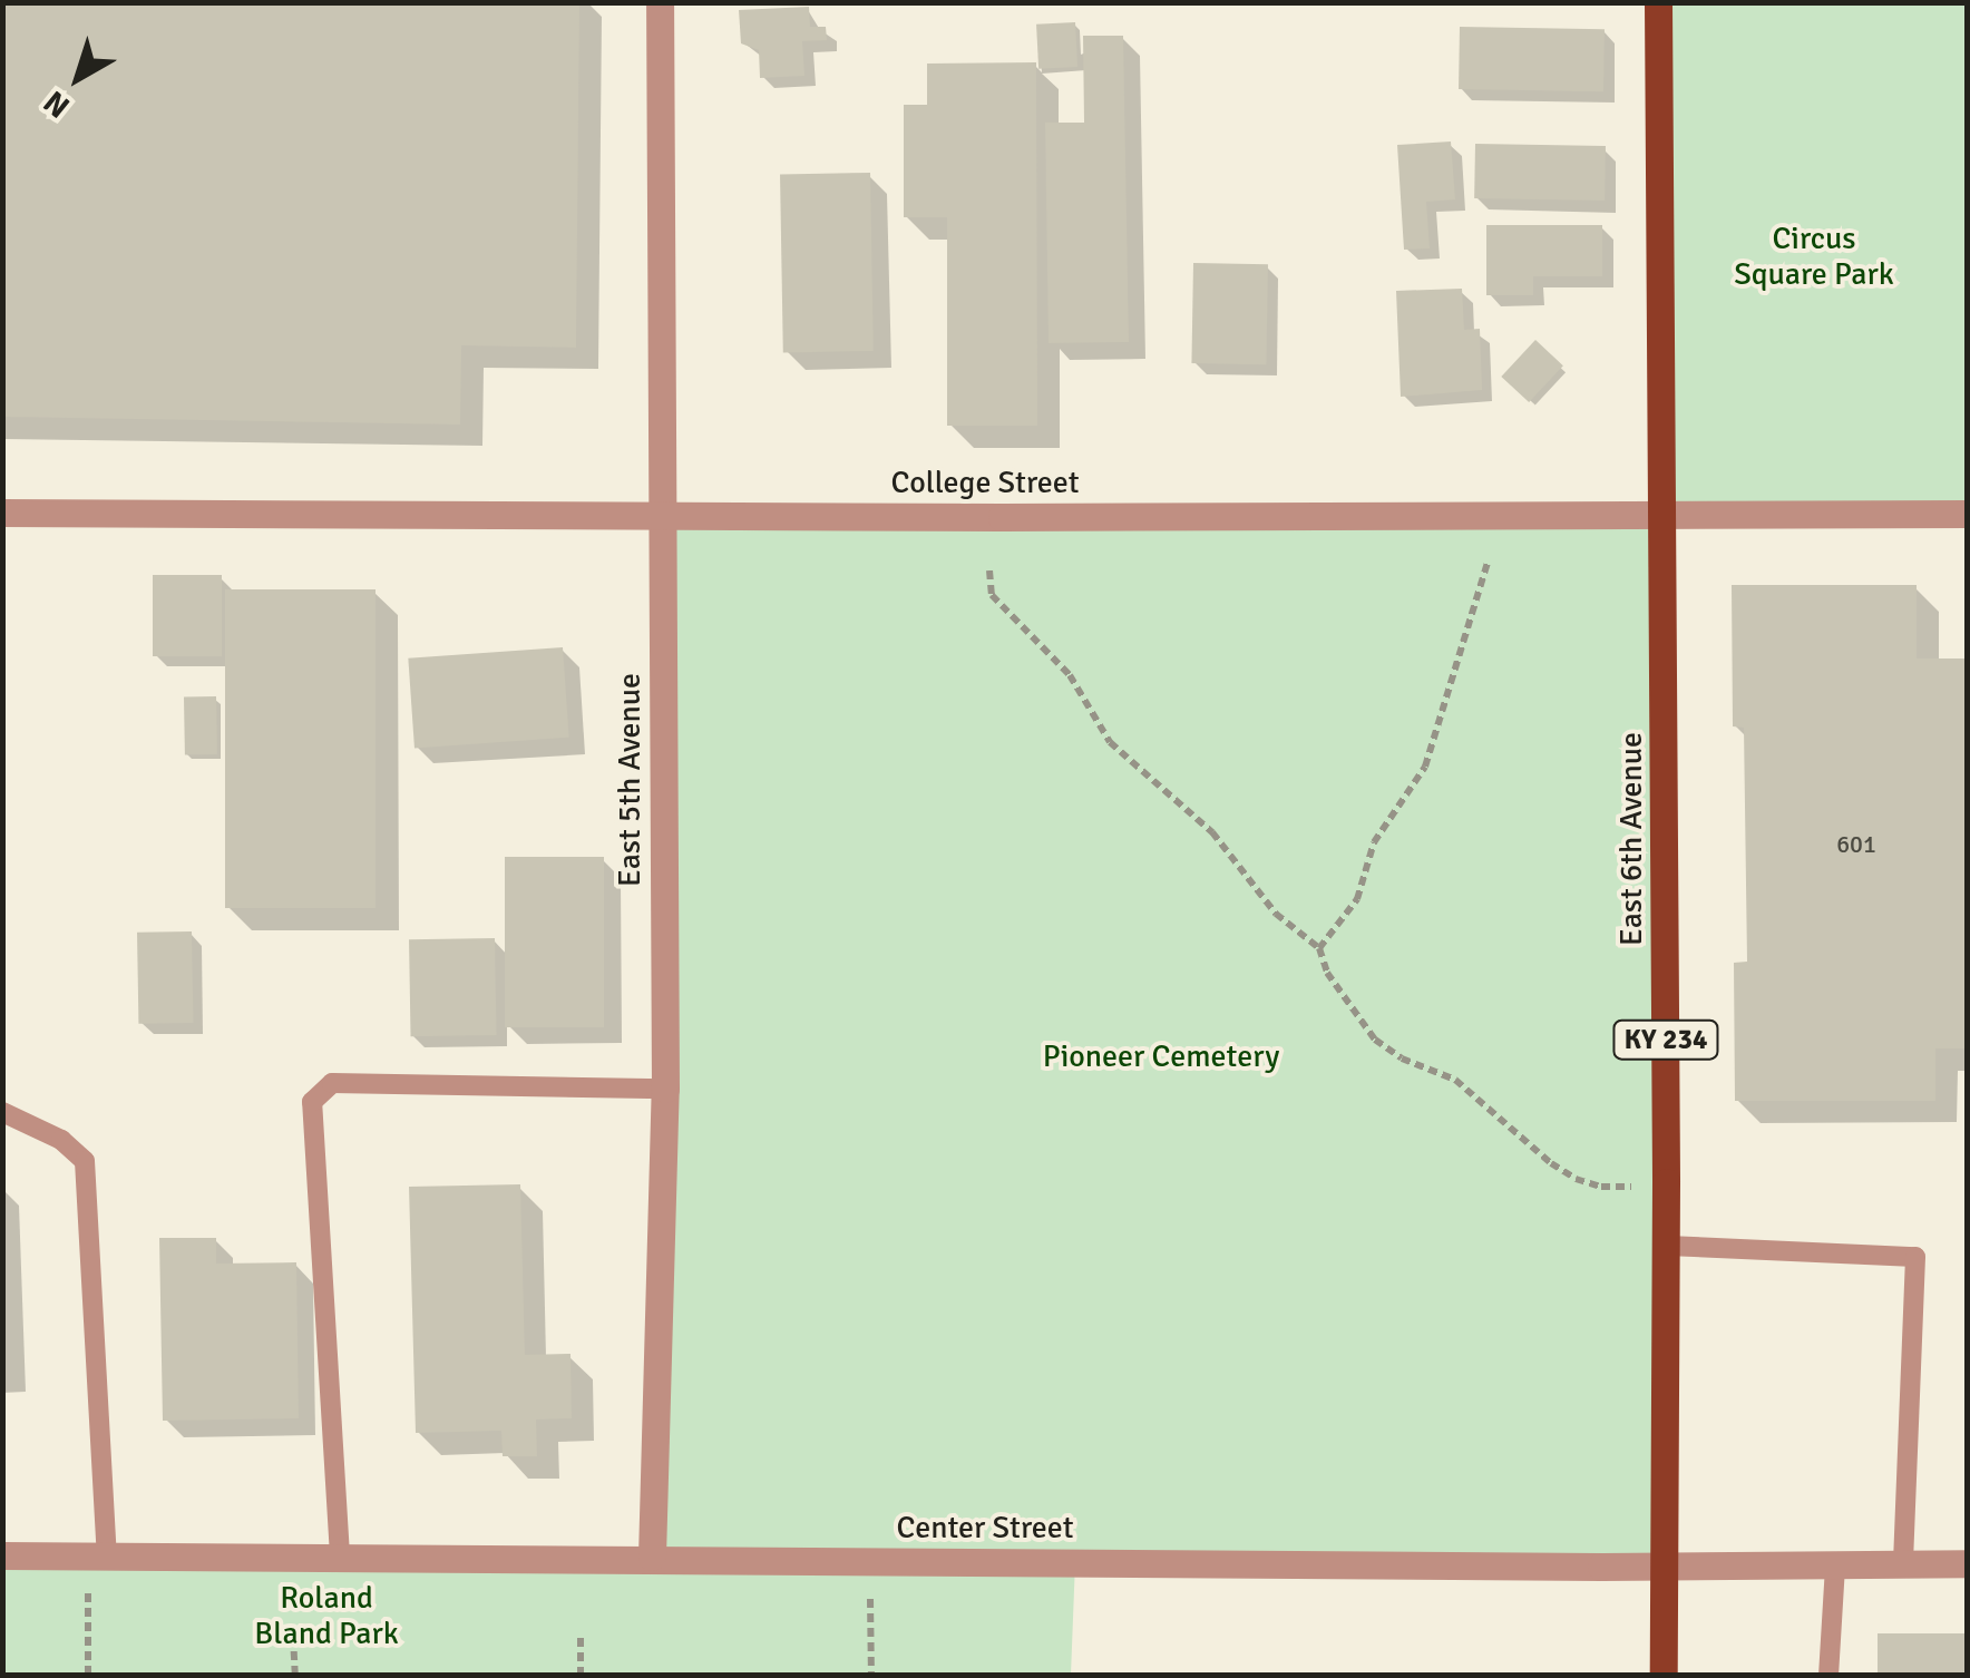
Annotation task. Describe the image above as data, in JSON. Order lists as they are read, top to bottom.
{
  "streets": {
    "main road": ["East 6th Avenue", "KY 234"],
    "street": ["College Street", "East 5th Avenue", "Center Street"]
  },
  "crossings": [
    ["College Street", "East 5th Avenue"],
    ["College Street", "East 6th Avenue"],
    ["East 5th Avenue", "Center Street"],
    ["East 6th Avenue", "Center Street"]
  ],
  "parks": ["Circus Square Park", "Pioneer Cemetery", "Roland Bland Park"],
  "house_numbers": ["601"],
  "north": "bottom left"
}
